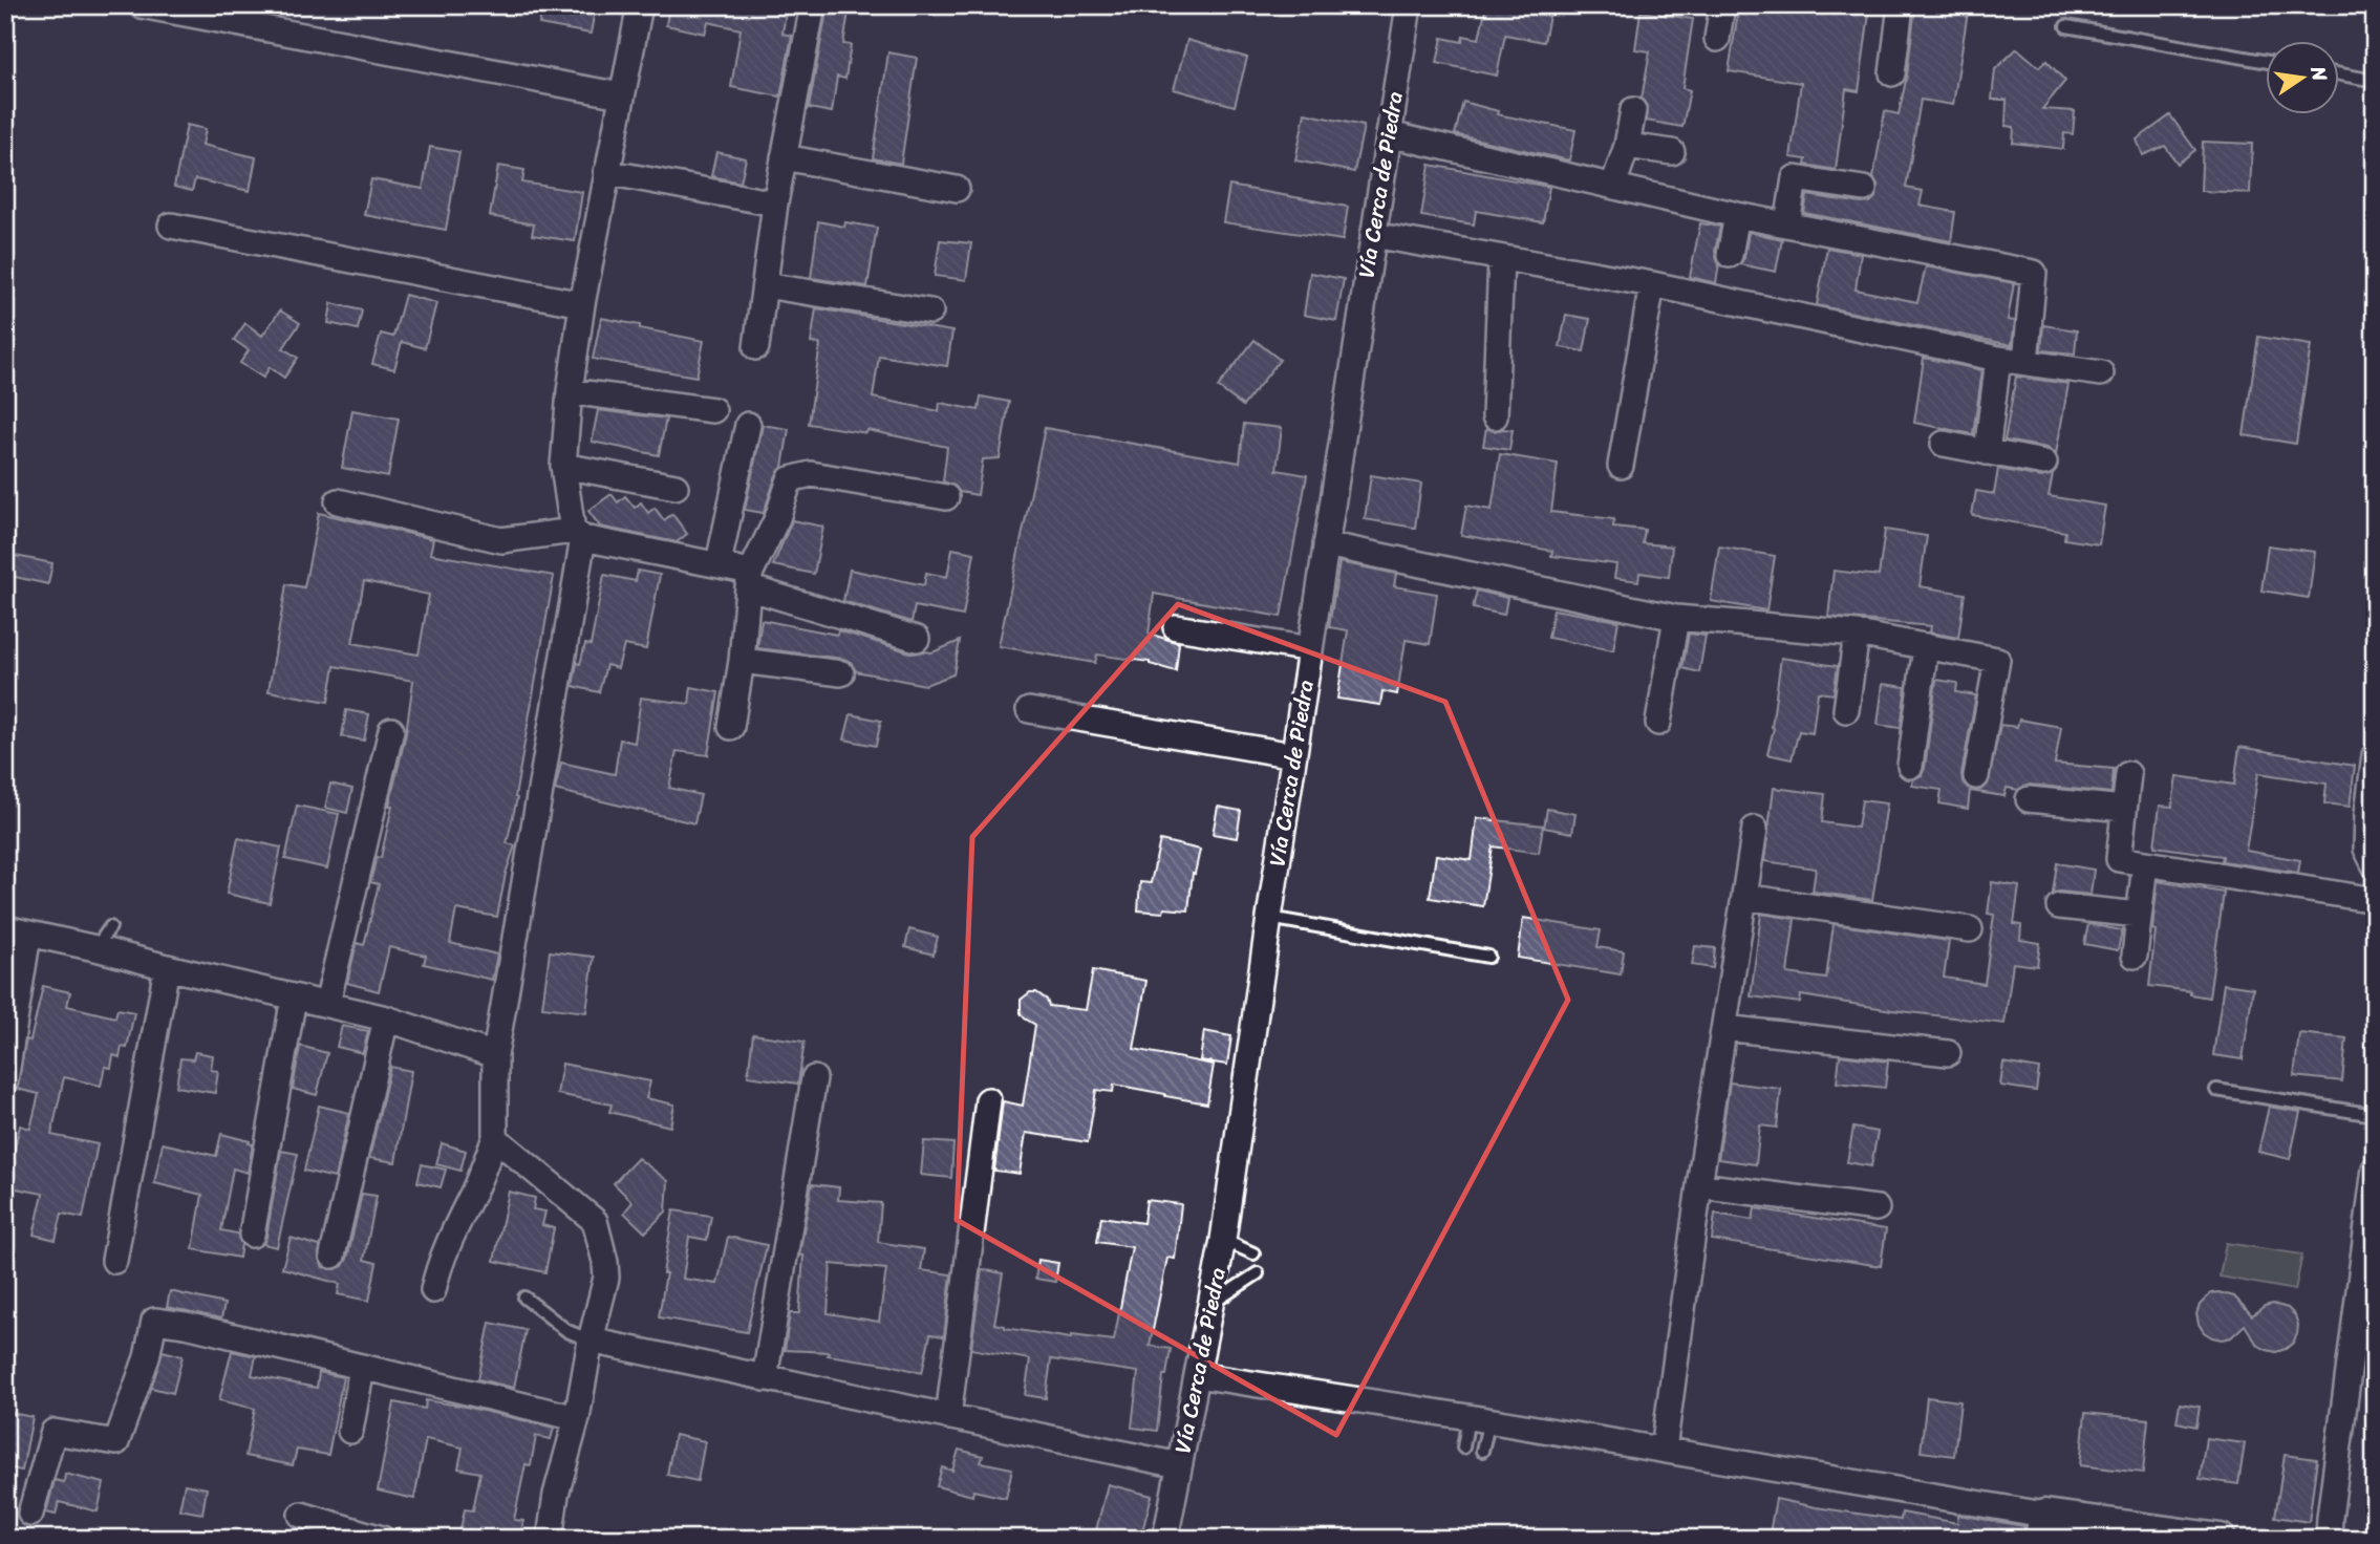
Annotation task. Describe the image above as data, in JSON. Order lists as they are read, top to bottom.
{
  "streets": {
    "street": ["Vía Cerca de Piedra"]
  },
  "north": "right"
}
